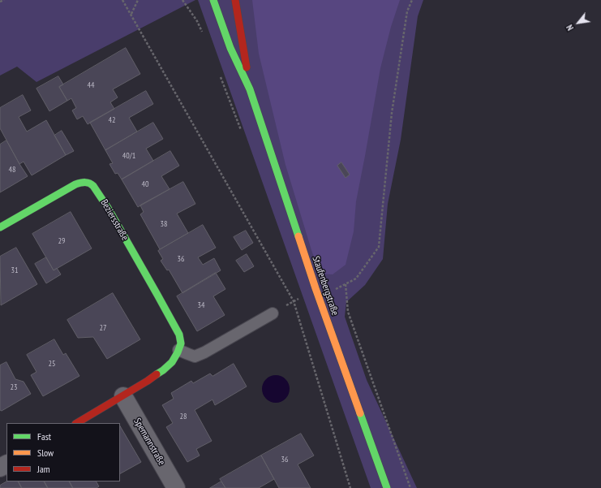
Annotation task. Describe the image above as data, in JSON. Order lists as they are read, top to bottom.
{
  "streets": {
    "street": ["Beziersstraße", "Staufenbergstraße", "Spemannstraße"]
  },
  "crossings": [
    ["Beziersstraße", "Spemannstraße"]
  ],
  "house_numbers": [
    "44",
    "42",
    "40/1",
    "48",
    "40",
    "38",
    "29",
    "36",
    "31",
    "34",
    "27",
    "25",
    "23",
    "28",
    "36"
  ],
  "legend": ["Fast", "Slow", "Jam"],
  "north": "bottom left"
}
